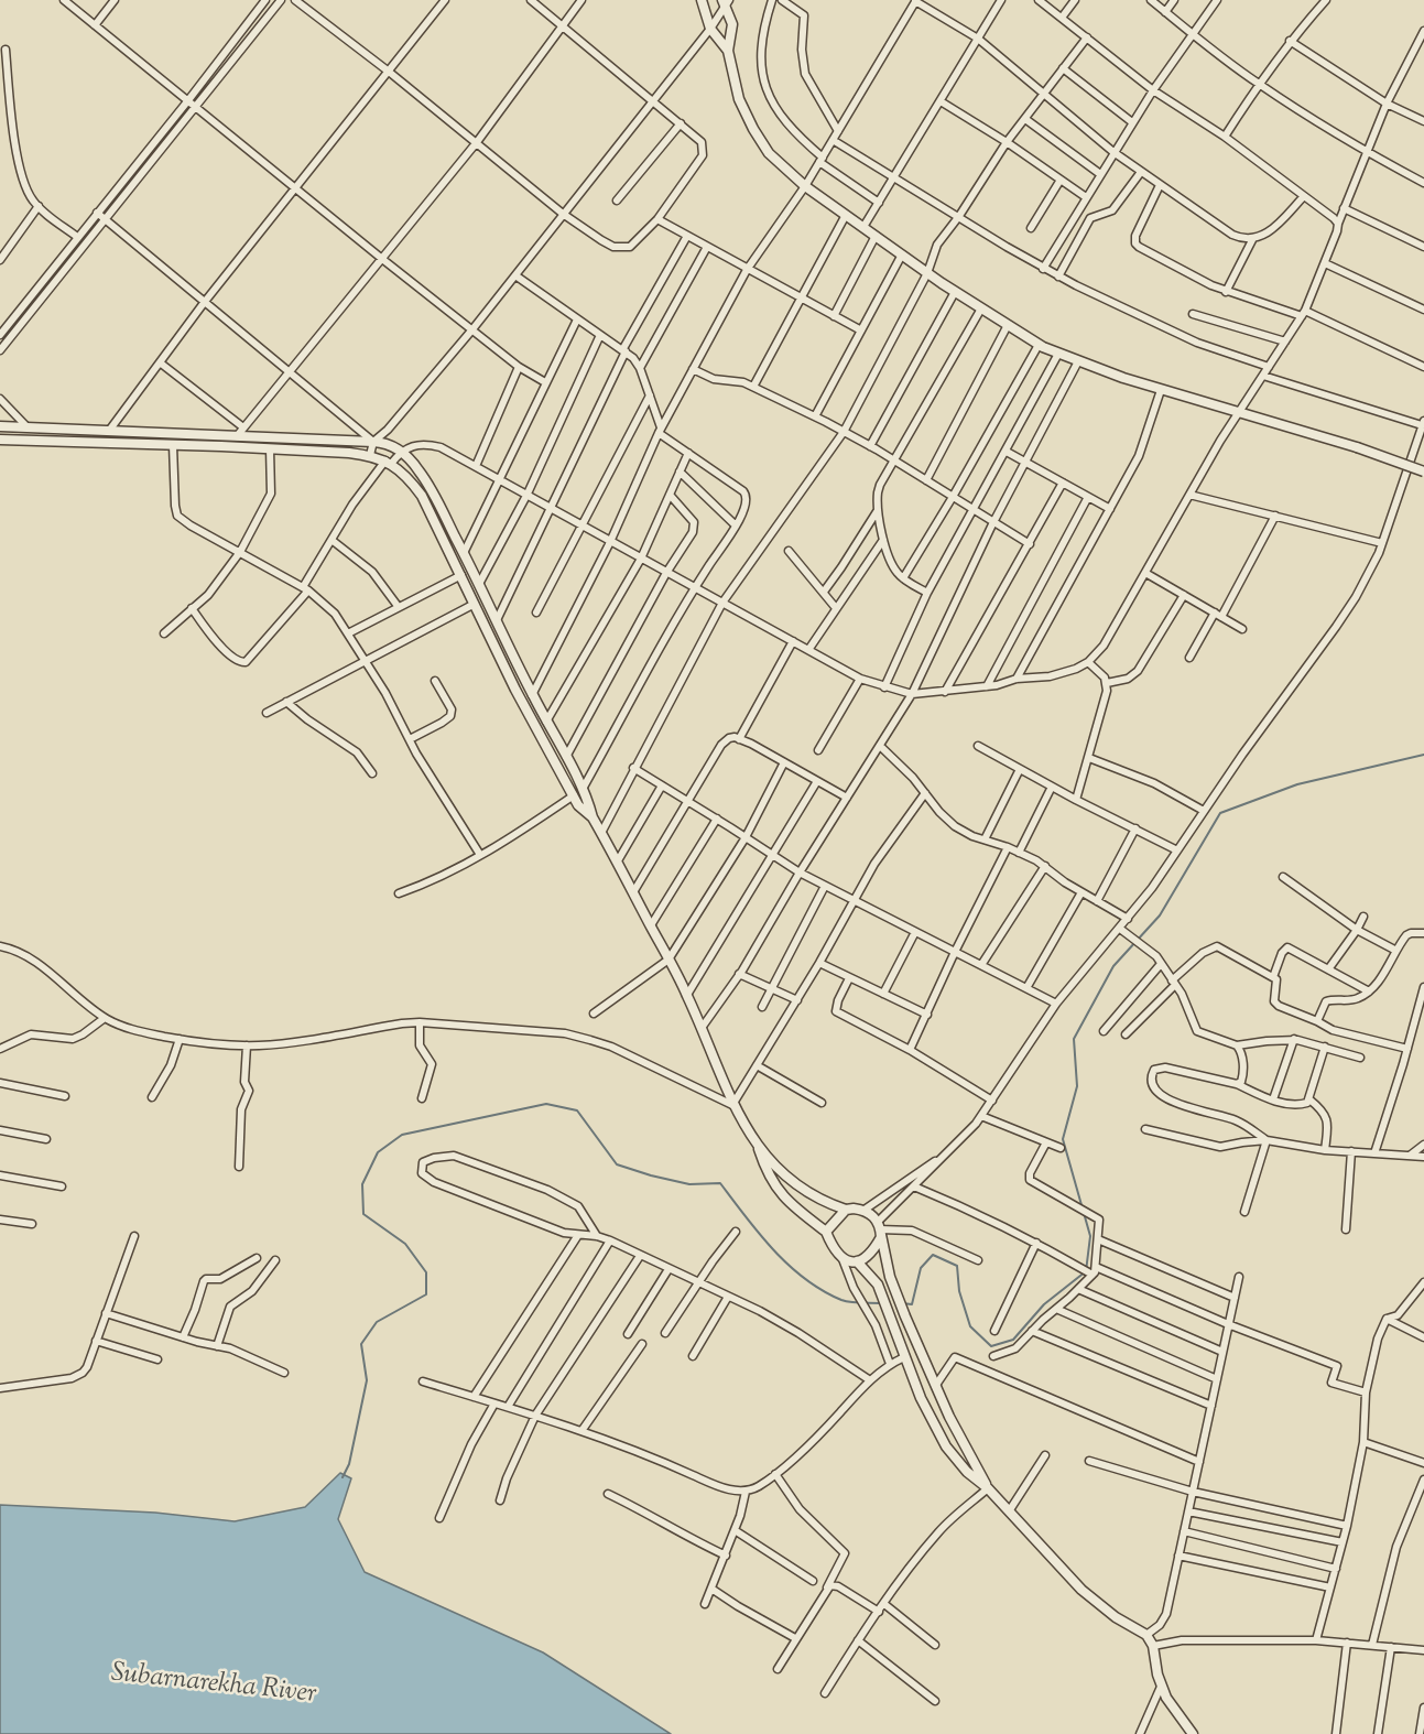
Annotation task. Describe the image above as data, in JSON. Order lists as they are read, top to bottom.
{
  "water": ["Subarnarekha River"]
}
